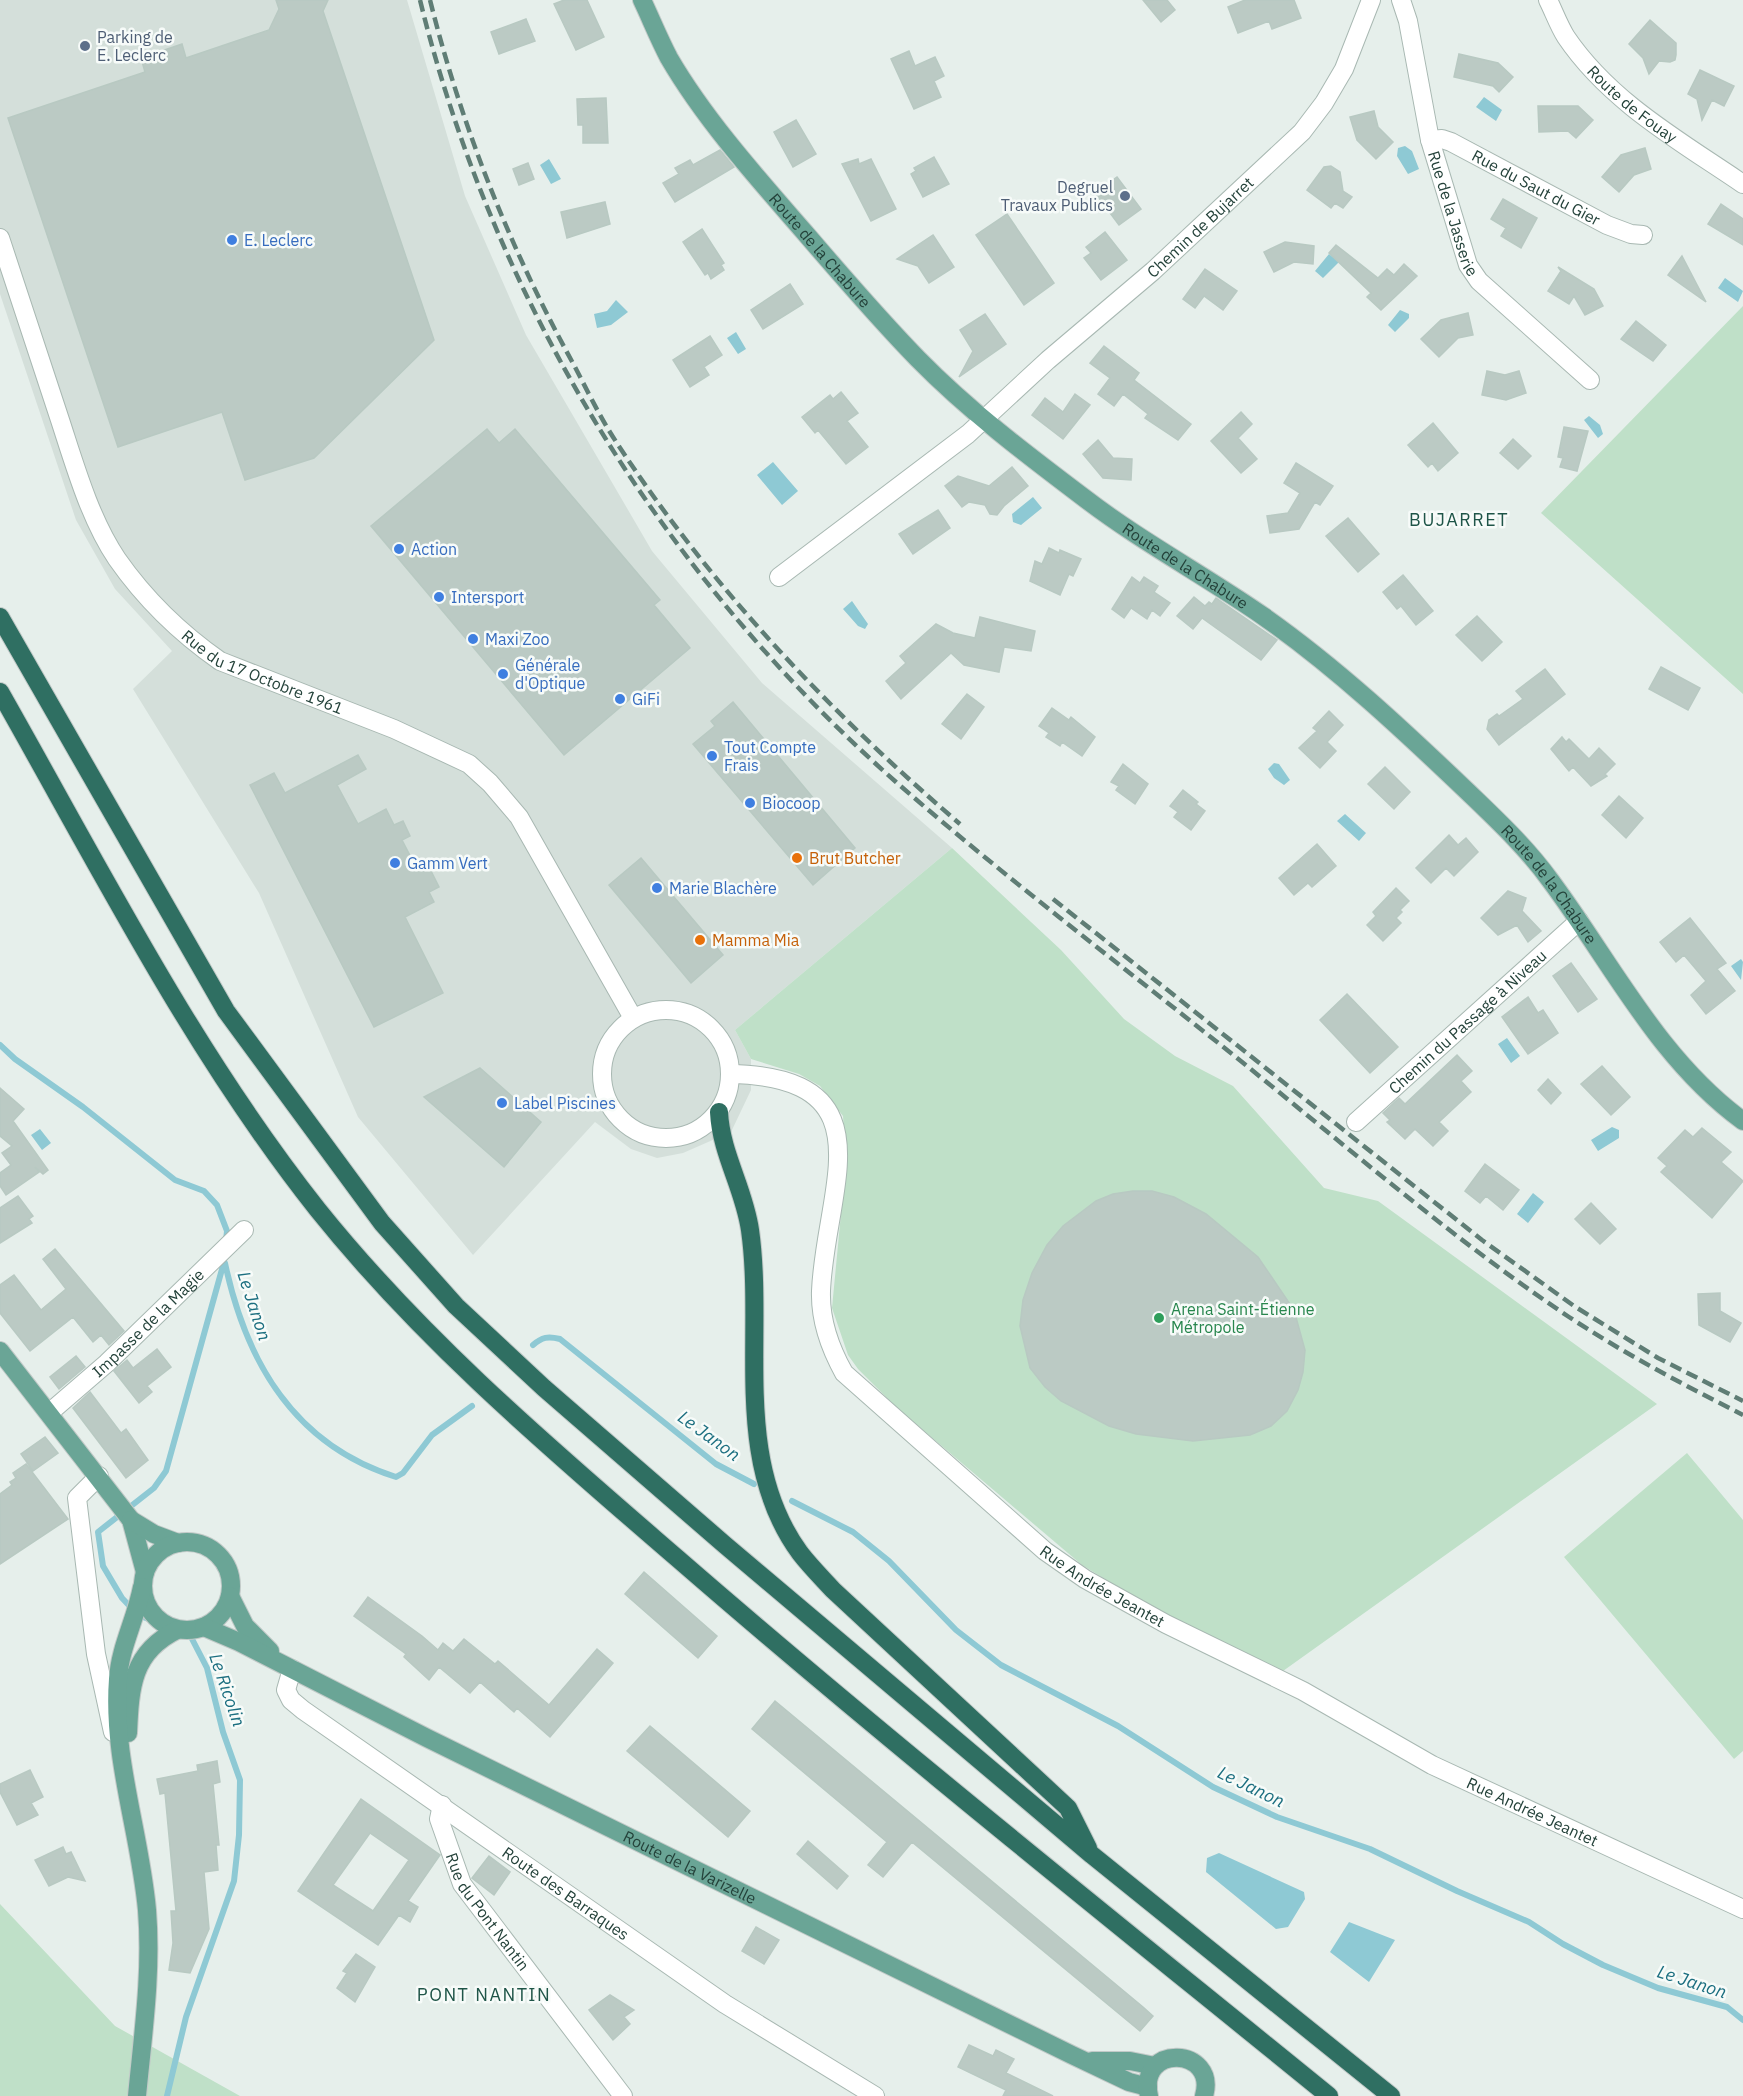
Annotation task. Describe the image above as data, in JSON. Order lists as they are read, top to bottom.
{
  "streets": {
    "main road": ["Route de la Chabure", "Route de la Varizelle"],
    "street": [
      "Route de Fouay",
      "Rue du Saut du Gier",
      "Rue de la Jasserie",
      "Chemin de Bujarret",
      "Rue du 17 Octobre 1961",
      "Chemin du Passage à Niveau",
      "Impasse de la Magie",
      "Rue Andrée Jeantet",
      "Route des Barraques",
      "Rue du Pont Nantin"
    ]
  },
  "crossings": [
    ["Rue du Saut du Gier", "Rue de la Jasserie"],
    ["Chemin de Bujarret", "Route de la Chabure"],
    ["Route de la Chabure", "Chemin du Passage à Niveau"],
    ["Rue du 17 Octobre 1961", "Rue Andrée Jeantet"],
    ["Route de la Varizelle", "Route des Barraques"],
    ["Route des Barraques", "Rue du Pont Nantin"]
  ],
  "districts": ["BUJARRET", "PONT NANTIN"],
  "water": ["Le Janon", "Le Ricolin"],
  "places": [
    "Parking de E. Leclerc",
    "Degruel Travaux Publics",
    "E. Leclerc",
    "Action",
    "Intersport",
    "Maxi Zoo",
    "Générale d'Optique",
    "GiFi",
    "Tout Compte Frais",
    "Biocoop",
    "Brut Butcher",
    "Gamm Vert",
    "Marie Blachère",
    "Mamma Mia",
    "Label Piscines",
    "Arena Saint-Étienne Métropole"
  ]
}
